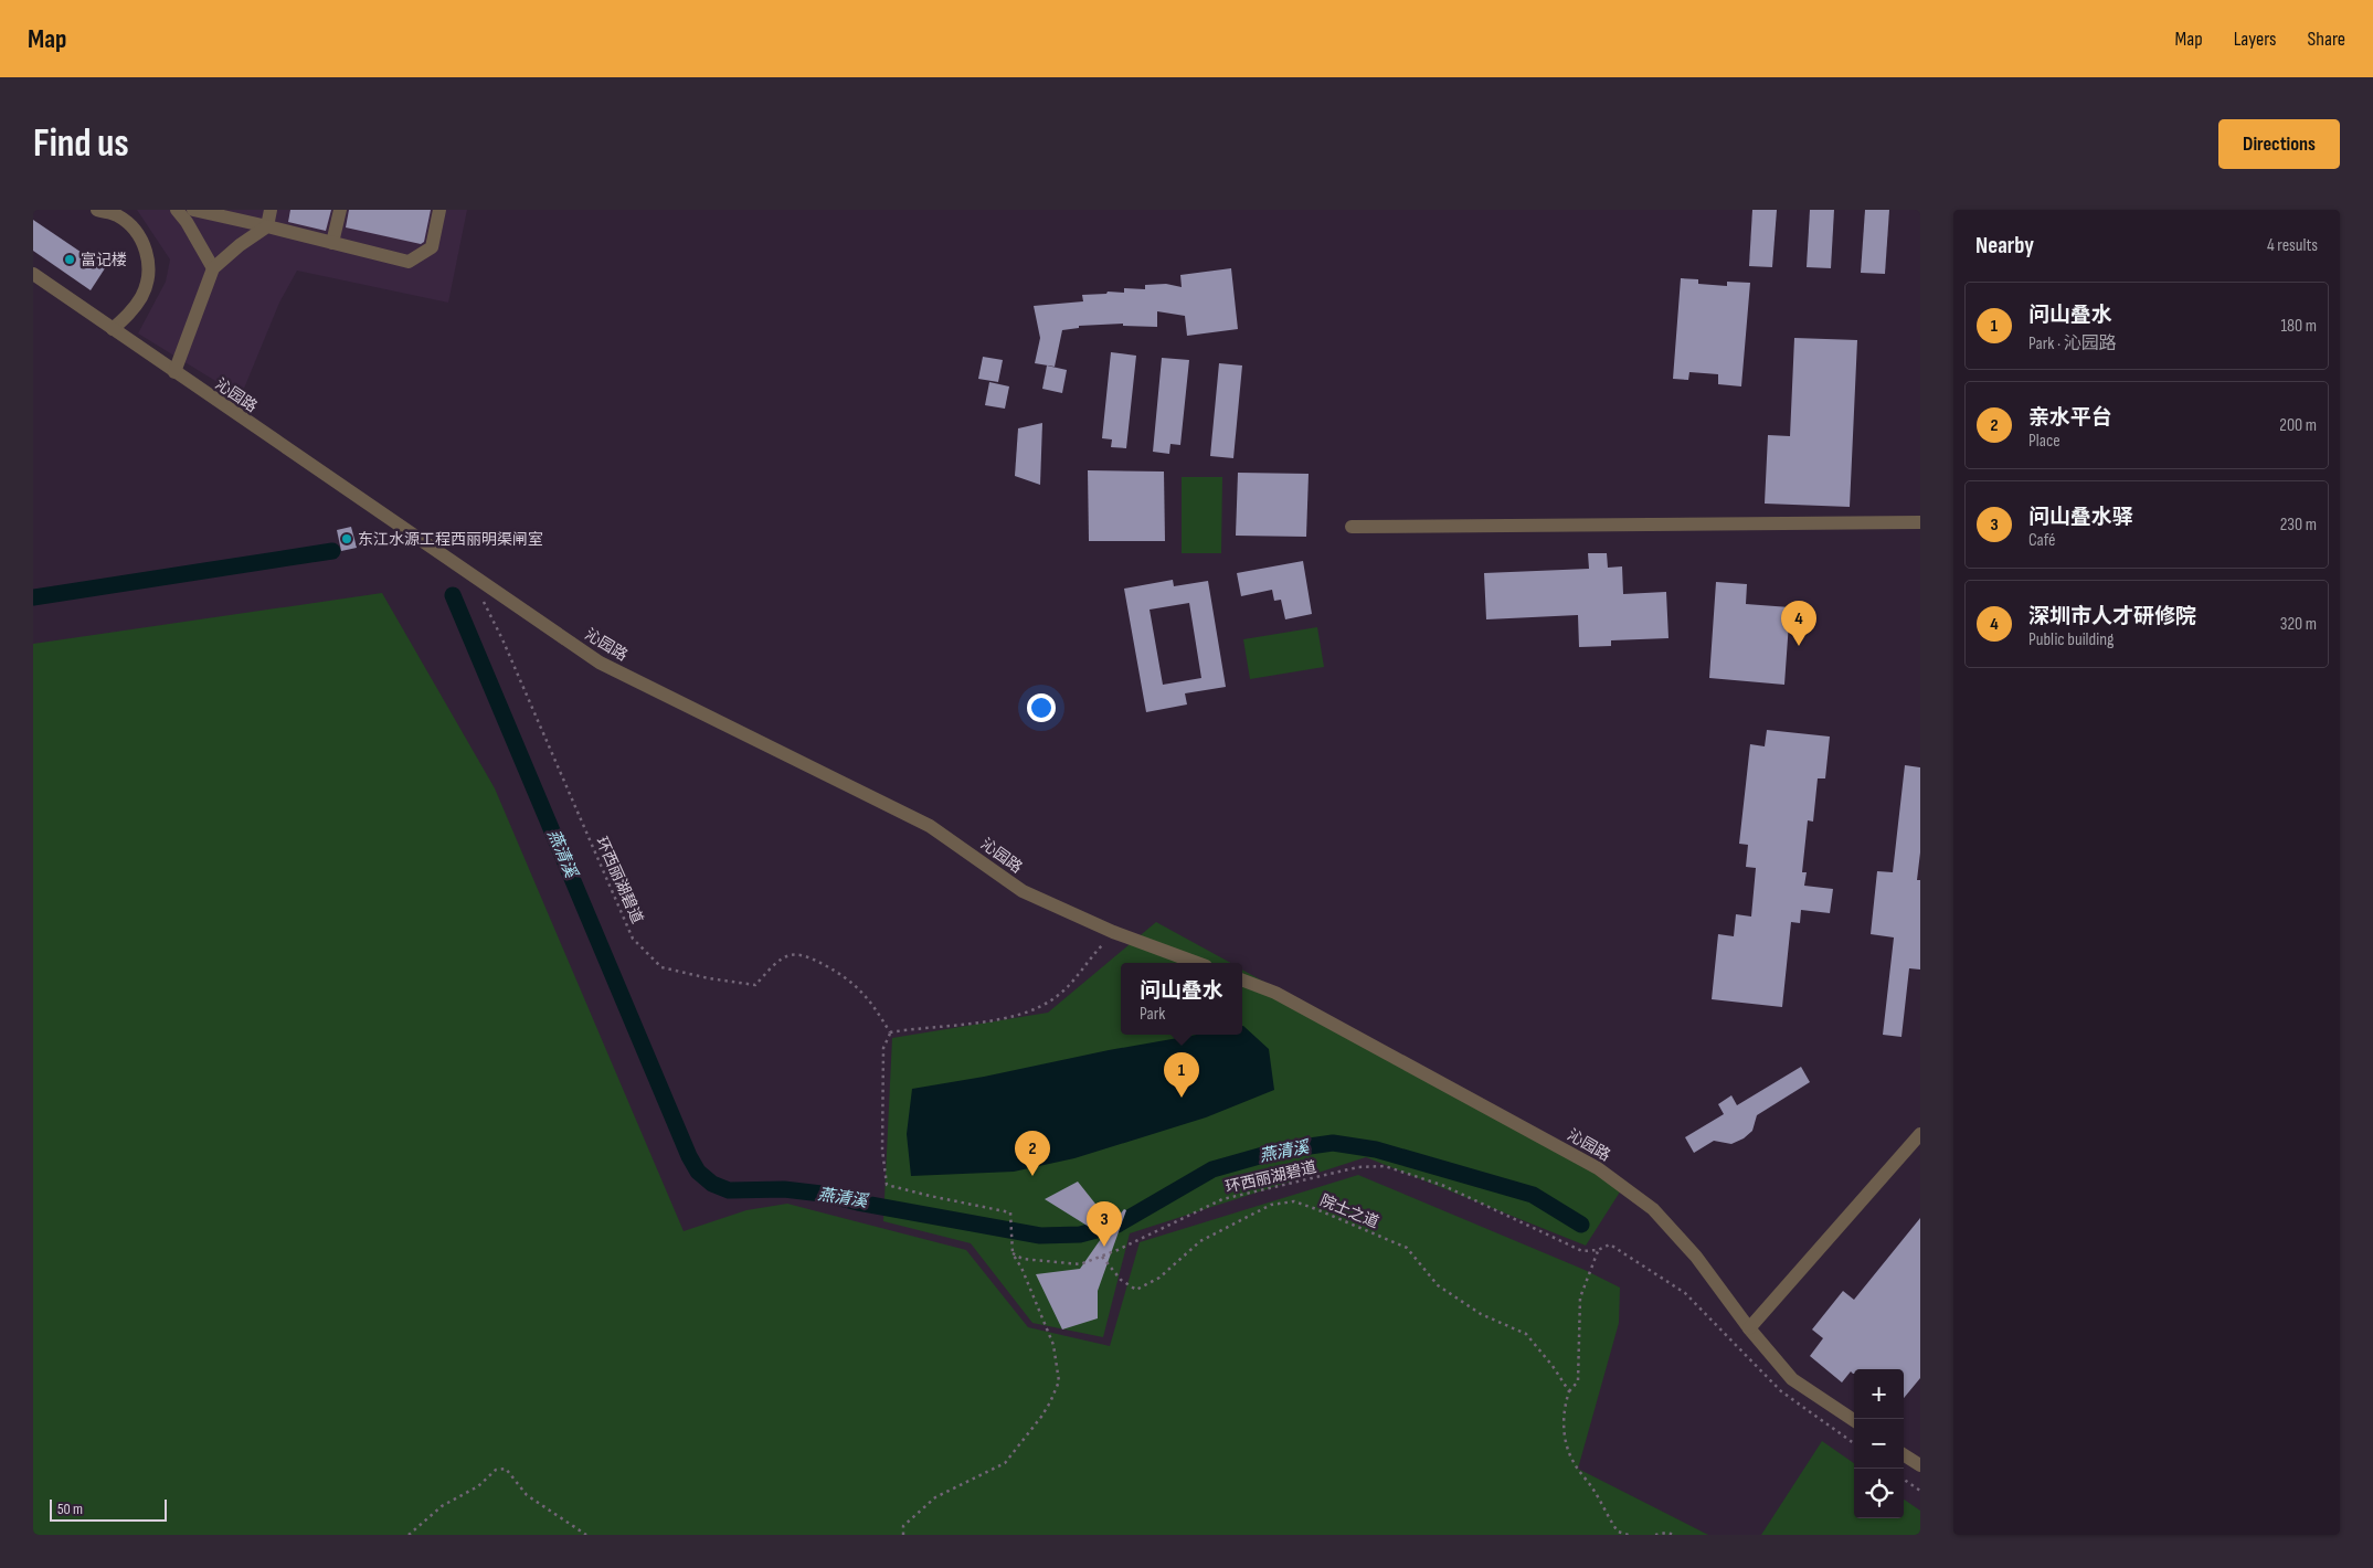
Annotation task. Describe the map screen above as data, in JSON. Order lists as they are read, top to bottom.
{
  "streets": {
    "street": ["沁园路"],
    "path": ["环西丽湖碧道", "院士之道"]
  },
  "crossings": [
    ["环西丽湖碧道", "院士之道"]
  ],
  "water": ["燕清溪"],
  "places": ["富记楼", "东江水源工程西丽明渠闸室"],
  "scale_bar": "50 m",
  "page": {
    "header": "Map",
    "nav": ["Map", "Layers", "Share"],
    "buttons": "Directions",
    "title": "Find us",
    "heading": ["Nearby", "4 results"],
    "list": [
      {
        "mark": "1",
        "name": "问山叠水",
        "note": "Park · 沁园路",
        "value": "180 m"
      },
      {
        "mark": "2",
        "name": "亲水平台",
        "note": "Place",
        "value": "200 m"
      },
      {
        "mark": "3",
        "name": "问山叠水驿",
        "note": "Café",
        "value": "230 m"
      },
      {
        "mark": "4",
        "name": "深圳市人才研修院",
        "note": "Public building",
        "value": "320 m"
      }
    ],
    "pins": [
      "4",
      "1",
      "2",
      "3"
    ],
    "popup": ["问山叠水", "Park"],
    "map_buttons": ["+", "−"],
    "scale": "50 m"
  }
}
